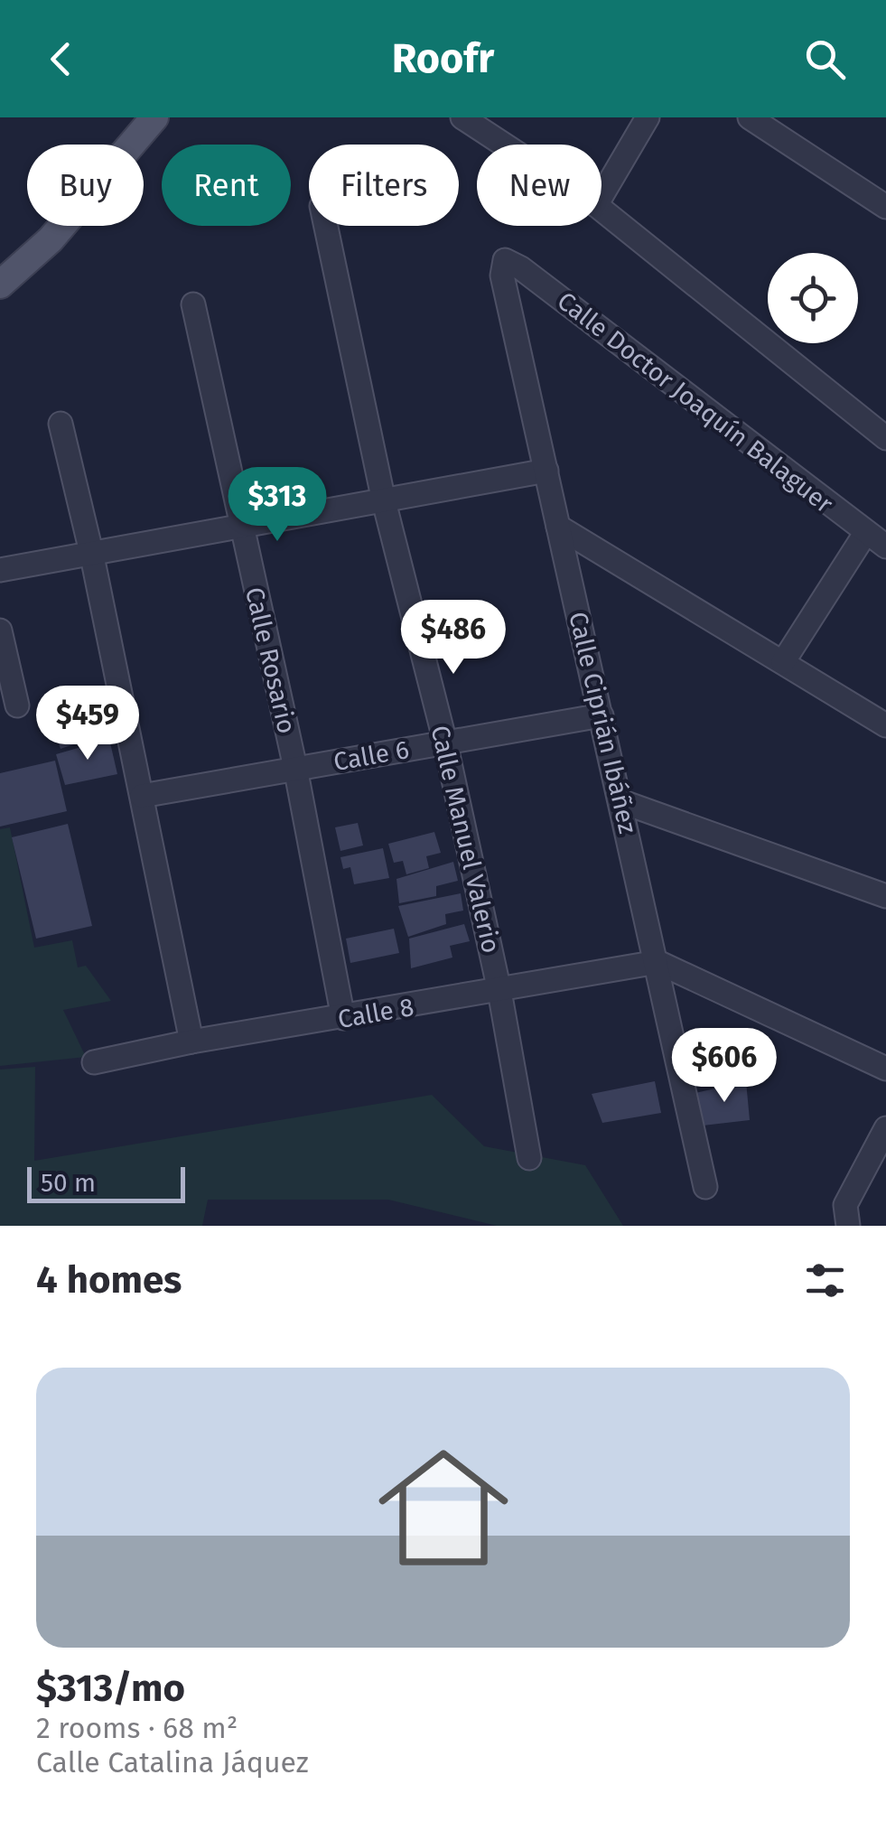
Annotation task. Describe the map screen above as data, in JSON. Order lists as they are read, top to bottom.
{
  "streets": {
    "street": [
      "Calle Doctor Joaquín Balaguer",
      "Calle Rosario",
      "Calle Ciprián Ibáñez",
      "Calle 6",
      "Calle Manuel Valerio",
      "Calle 8"
    ]
  },
  "crossings": [
    ["Calle Doctor Joaquín Balaguer", "Calle Ciprián Ibáñez"],
    ["Calle Rosario", "Calle 6"],
    ["Calle Rosario", "Calle 8"],
    ["Calle Ciprián Ibáñez", "Calle 6"],
    ["Calle Ciprián Ibáñez", "Calle 8"],
    ["Calle 6", "Calle Manuel Valerio"],
    ["Calle Manuel Valerio", "Calle 8"]
  ],
  "scale_bar": "50 m",
  "page": {
    "header": "Roofr",
    "chip": [
      "Buy",
      "Rent",
      "Filters",
      "New"
    ],
    "price": [
      "$313",
      "$486",
      "$459",
      "$606"
    ],
    "scale": "50 m",
    "heading": "4 homes",
    "list": [
      {
        "name": "$313/mo",
        "note": "2 rooms · 68 m² · Calle Catalina Jáquez"
      }
    ]
  }
}
